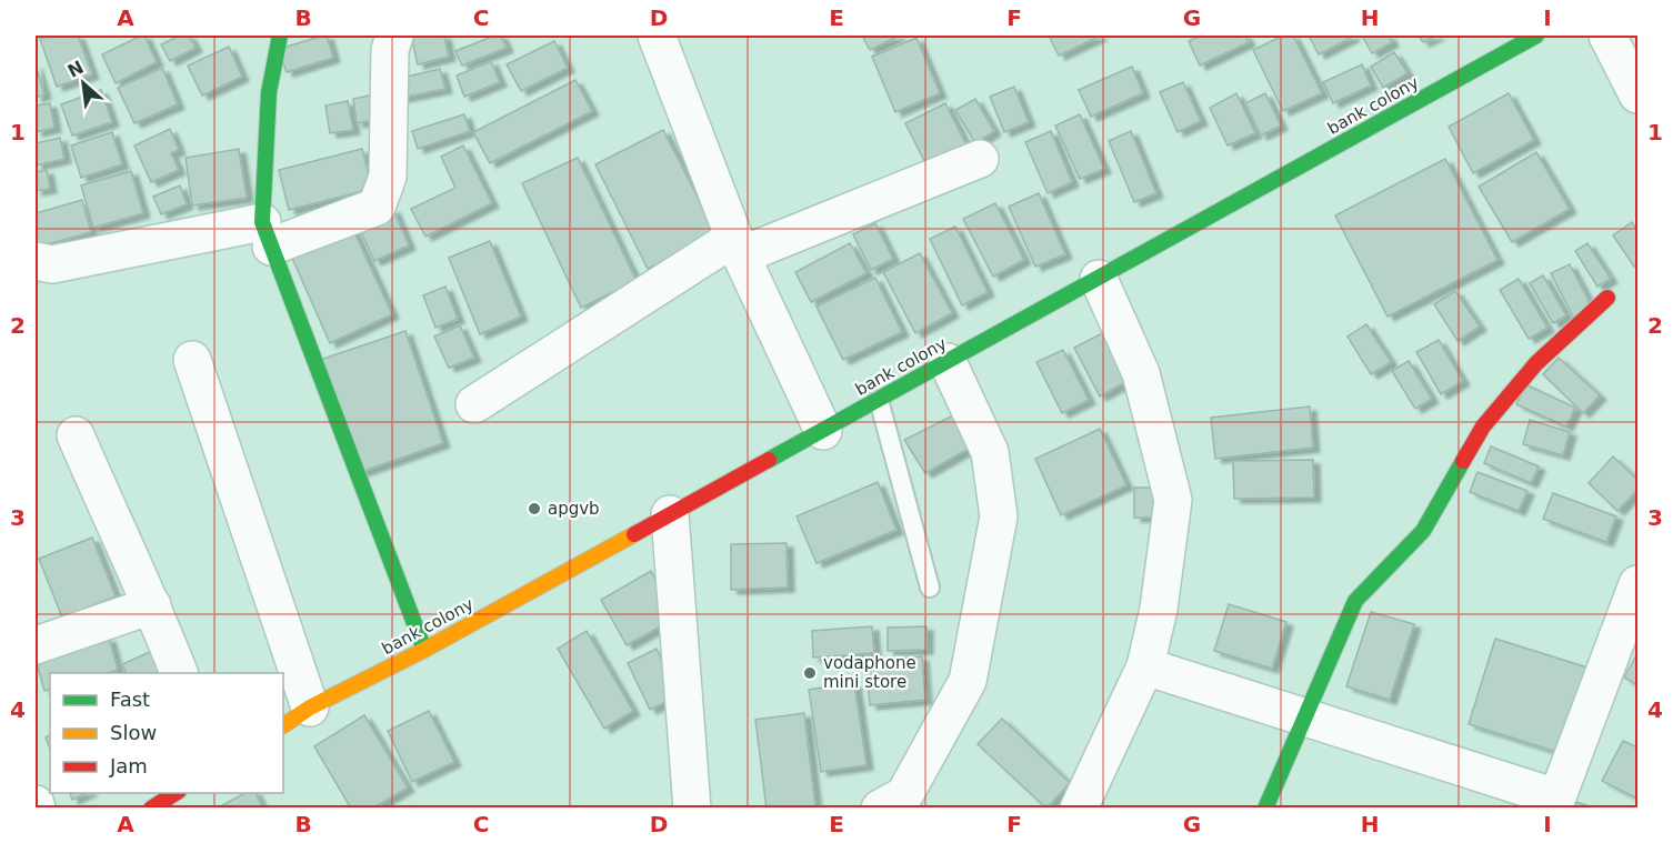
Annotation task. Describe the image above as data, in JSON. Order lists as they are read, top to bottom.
{
  "streets": {
    "main road": ["bank colony"]
  },
  "places": ["apgvb", "vodaphone mini store"],
  "legend": ["Fast", "Slow", "Jam"],
  "north": "top left",
  "grid": {
    "columns": [
      "A",
      "B",
      "C",
      "D",
      "E",
      "F",
      "G",
      "H",
      "I"
    ],
    "rows": [
      "1",
      "2",
      "3",
      "4"
    ]
  }
}
